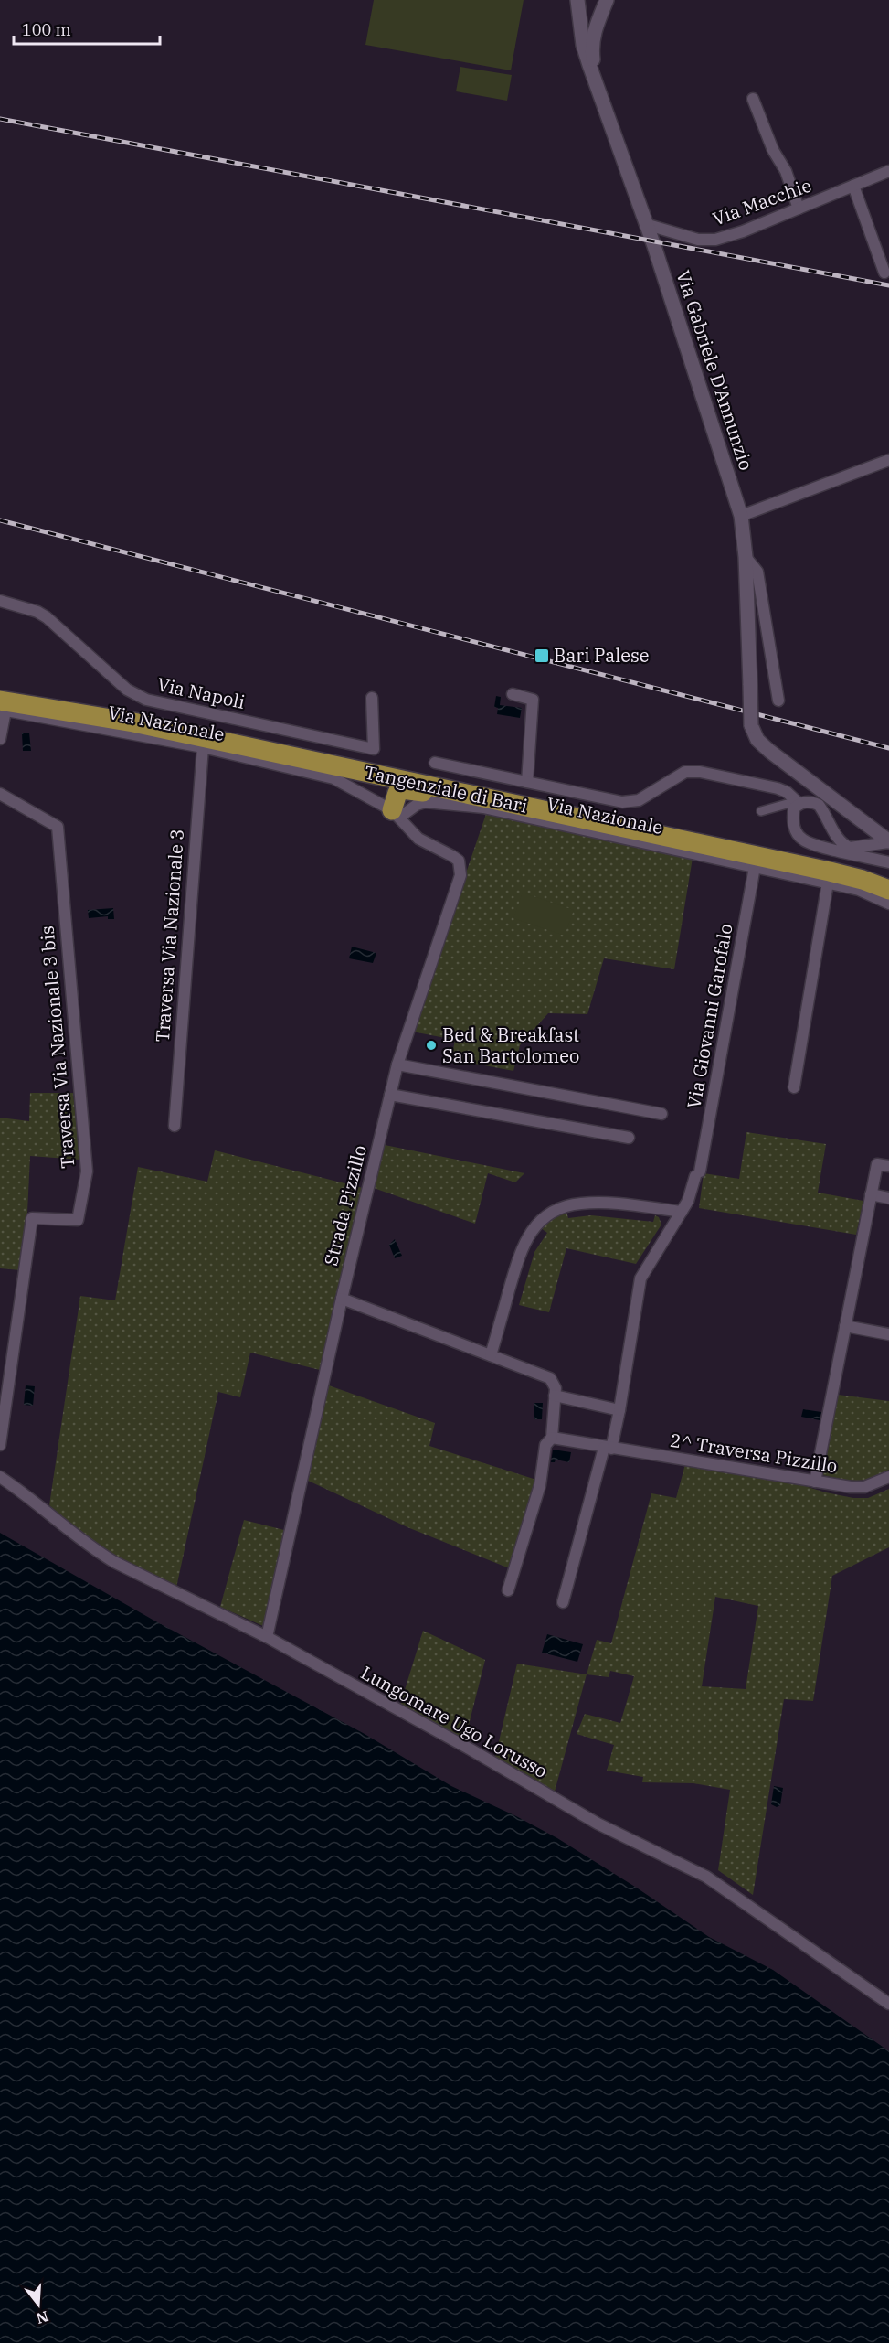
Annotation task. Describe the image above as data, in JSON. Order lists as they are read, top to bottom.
{
  "streets": {
    "highway": ["Tangenziale di Bari"],
    "street": [
      "Via Macchie",
      "Via Gabriele D'Annunzio",
      "Via Napoli",
      "Via Nazionale",
      "Traversa Via Nazionale 3",
      "Via Giovanni Garofalo",
      "Traversa Via Nazionale 3 bis",
      "Strada Pizzillo",
      "2^ Traversa Pizzillo",
      "Lungomare Ugo Lorusso"
    ]
  },
  "crossings": [
    ["Via Macchie", "Via Gabriele D'Annunzio"],
    ["Via Nazionale", "Tangenziale di Bari"],
    ["Via Nazionale", "Traversa Via Nazionale 3"],
    ["Via Nazionale", "Via Giovanni Garofalo"],
    ["Via Nazionale", "Strada Pizzillo"],
    ["Strada Pizzillo", "Lungomare Ugo Lorusso"]
  ],
  "places": {
    "transit": ["Bari Palese"],
    "other": ["Bed & Breakfast San Bartolomeo"]
  },
  "scale_bar": "100 m",
  "north": "bottom"
}
